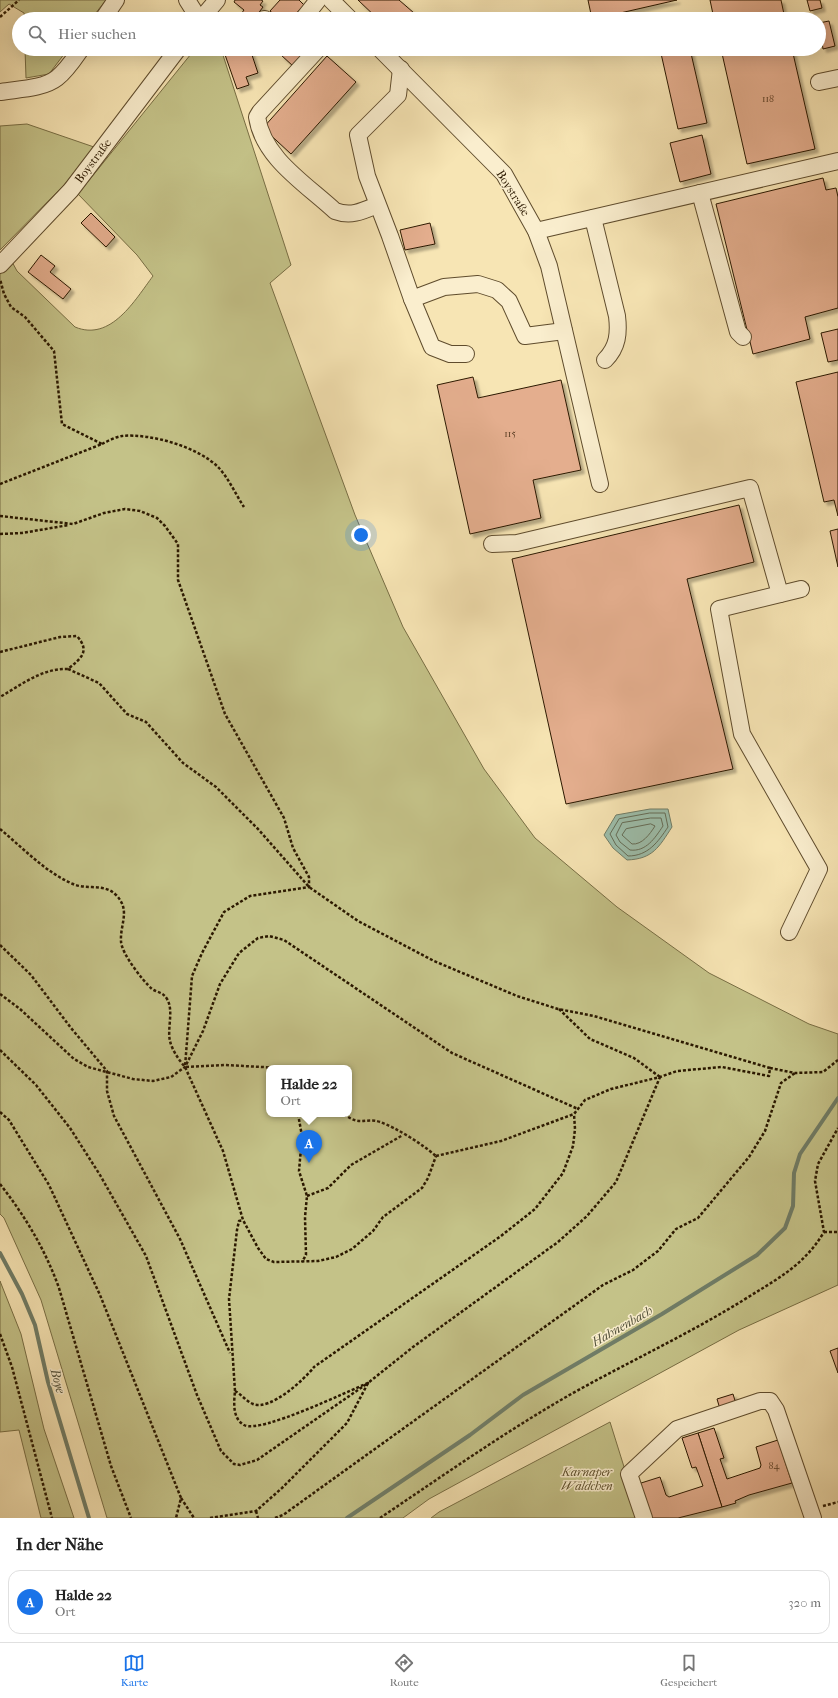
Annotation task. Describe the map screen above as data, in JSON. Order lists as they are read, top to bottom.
{
  "streets": {
    "street": ["Boystraße"]
  },
  "water": ["Hahnenbach", "Boye"],
  "parks": ["Karnaper Wäldchen"],
  "house_numbers": ["118", "115", "84"],
  "page": {
    "search": "Hier suchen",
    "popup": ["Halde 22", "Ort"],
    "pins": "A",
    "heading": "In der Nähe",
    "list": [
      {
        "mark": "A",
        "name": "Halde 22",
        "note": "Ort",
        "value": "320 m"
      }
    ],
    "nav": ["Karte", "Route", "Gespeichert"]
  }
}
